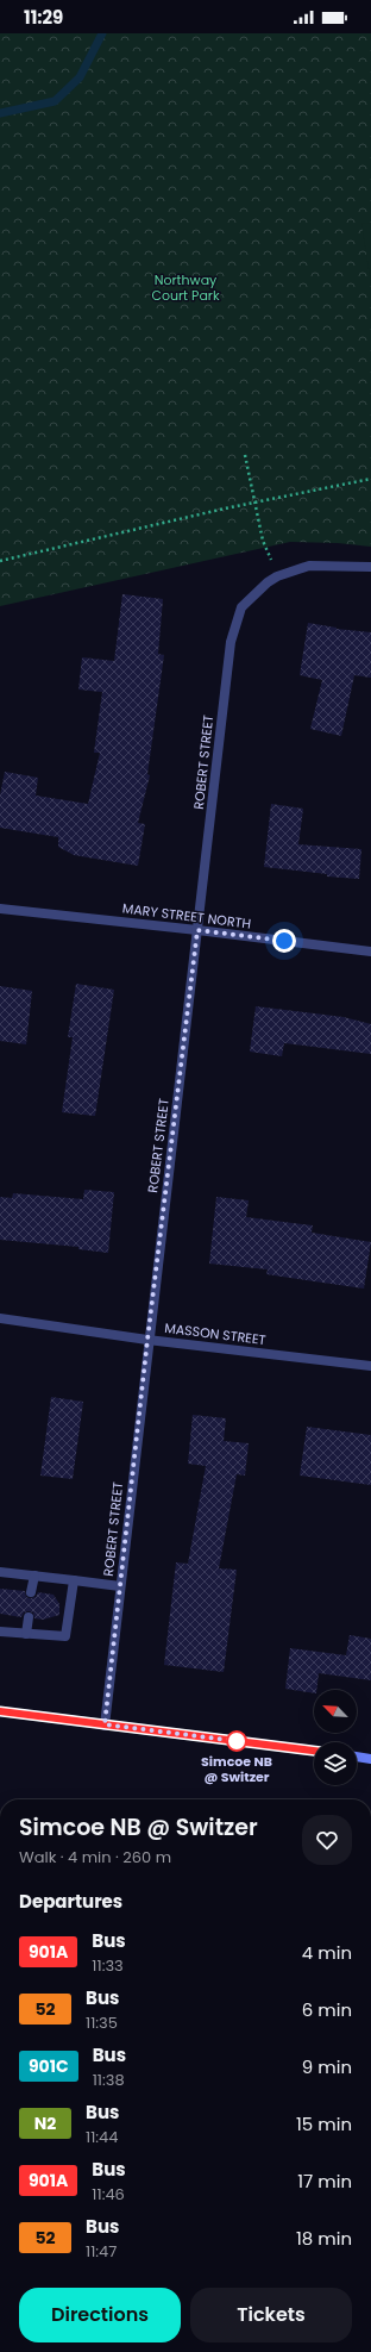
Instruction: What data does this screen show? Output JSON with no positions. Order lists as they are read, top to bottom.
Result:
{
  "streets": {
    "street": ["ROBERT STREET", "MARY STREET NORTH", "MASSON STREET"]
  },
  "crossings": [
    ["ROBERT STREET", "MARY STREET NORTH"],
    ["ROBERT STREET", "MASSON STREET"]
  ],
  "parks": ["Northway Court Park"],
  "places": ["Simcoe NB @ Switzer"],
  "lines": ["bus line 901A"],
  "north": "top left",
  "page": {
    "status": "11:29",
    "heading": [
      ["Simcoe NB @ Switzer", "Walk · 4 min · 260 m"],
      "Departures"
    ],
    "list": [
      {
        "mark": "901A",
        "name": "Bus",
        "note": "11:33",
        "value": "4 min"
      },
      {
        "mark": "52",
        "name": "Bus",
        "note": "11:35",
        "value": "6 min"
      },
      {
        "mark": "901C",
        "name": "Bus",
        "note": "11:38",
        "value": "9 min"
      },
      {
        "mark": "N2",
        "name": "Bus",
        "note": "11:44",
        "value": "15 min"
      },
      {
        "mark": "901A",
        "name": "Bus",
        "note": "11:46",
        "value": "17 min"
      },
      {
        "mark": "52",
        "name": "Bus",
        "note": "11:47",
        "value": "18 min"
      }
    ],
    "buttons": ["Directions", "Tickets"]
  }
}
